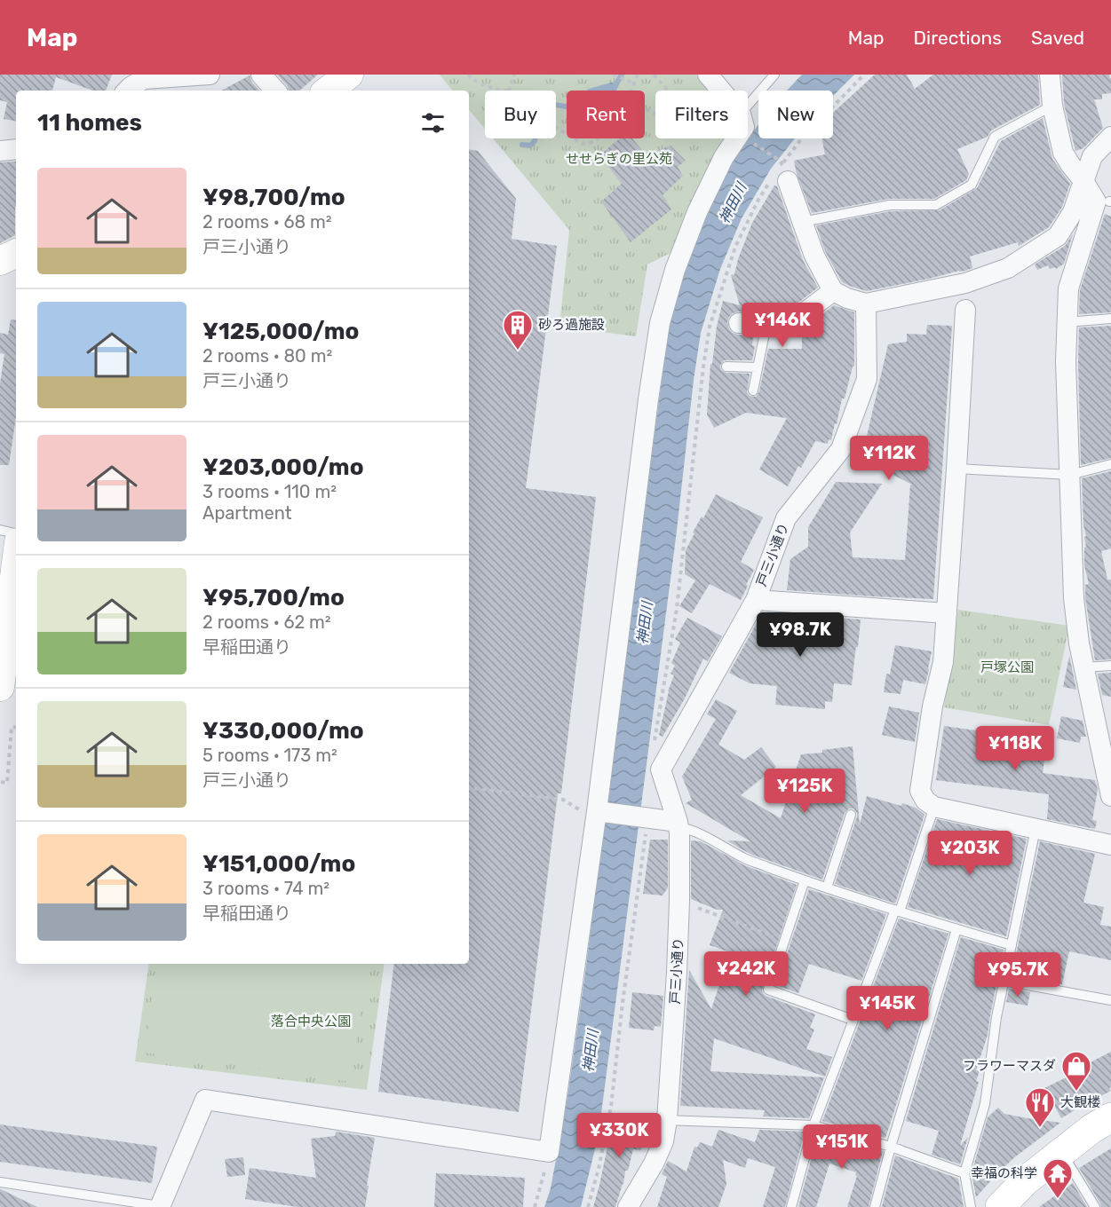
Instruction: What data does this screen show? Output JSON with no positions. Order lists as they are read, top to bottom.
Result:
{
  "streets": {
    "street": ["戸三小通り"]
  },
  "water": ["神田川"],
  "parks": ["せせらぎの里公苑", "戸塚公園", "落合中央公園"],
  "places": {
    "building": ["砂ろ過施設"],
    "shop": ["フラワーマスダ"],
    "restaurant": ["大観楼"],
    "temple": ["幸福の科学"]
  },
  "page": {
    "header": "Map",
    "nav": ["Map", "Directions", "Saved"],
    "chip": [
      "Buy",
      "Rent",
      "Filters",
      "New"
    ],
    "heading": "11 homes",
    "list": [
      {
        "name": "¥98,700/mo",
        "note": "2 rooms · 68 m² · 戸三小通り"
      },
      {
        "name": "¥125,000/mo",
        "note": "2 rooms · 80 m² · 戸三小通り"
      },
      {
        "name": "¥203,000/mo",
        "note": "3 rooms · 110 m² · Apartment"
      },
      {
        "name": "¥95,700/mo",
        "note": "2 rooms · 62 m² · 早稲田通り"
      },
      {
        "name": "¥330,000/mo",
        "note": "5 rooms · 173 m² · 戸三小通り"
      },
      {
        "name": "¥151,000/mo",
        "note": "3 rooms · 74 m² · 早稲田通り"
      }
    ],
    "price": [
      "¥146K",
      "¥112K",
      "¥98.7K",
      "¥118K",
      "¥125K",
      "¥203K",
      "¥242K",
      "¥95.7K",
      "¥145K",
      "¥330K",
      "¥151K"
    ]
  }
}
